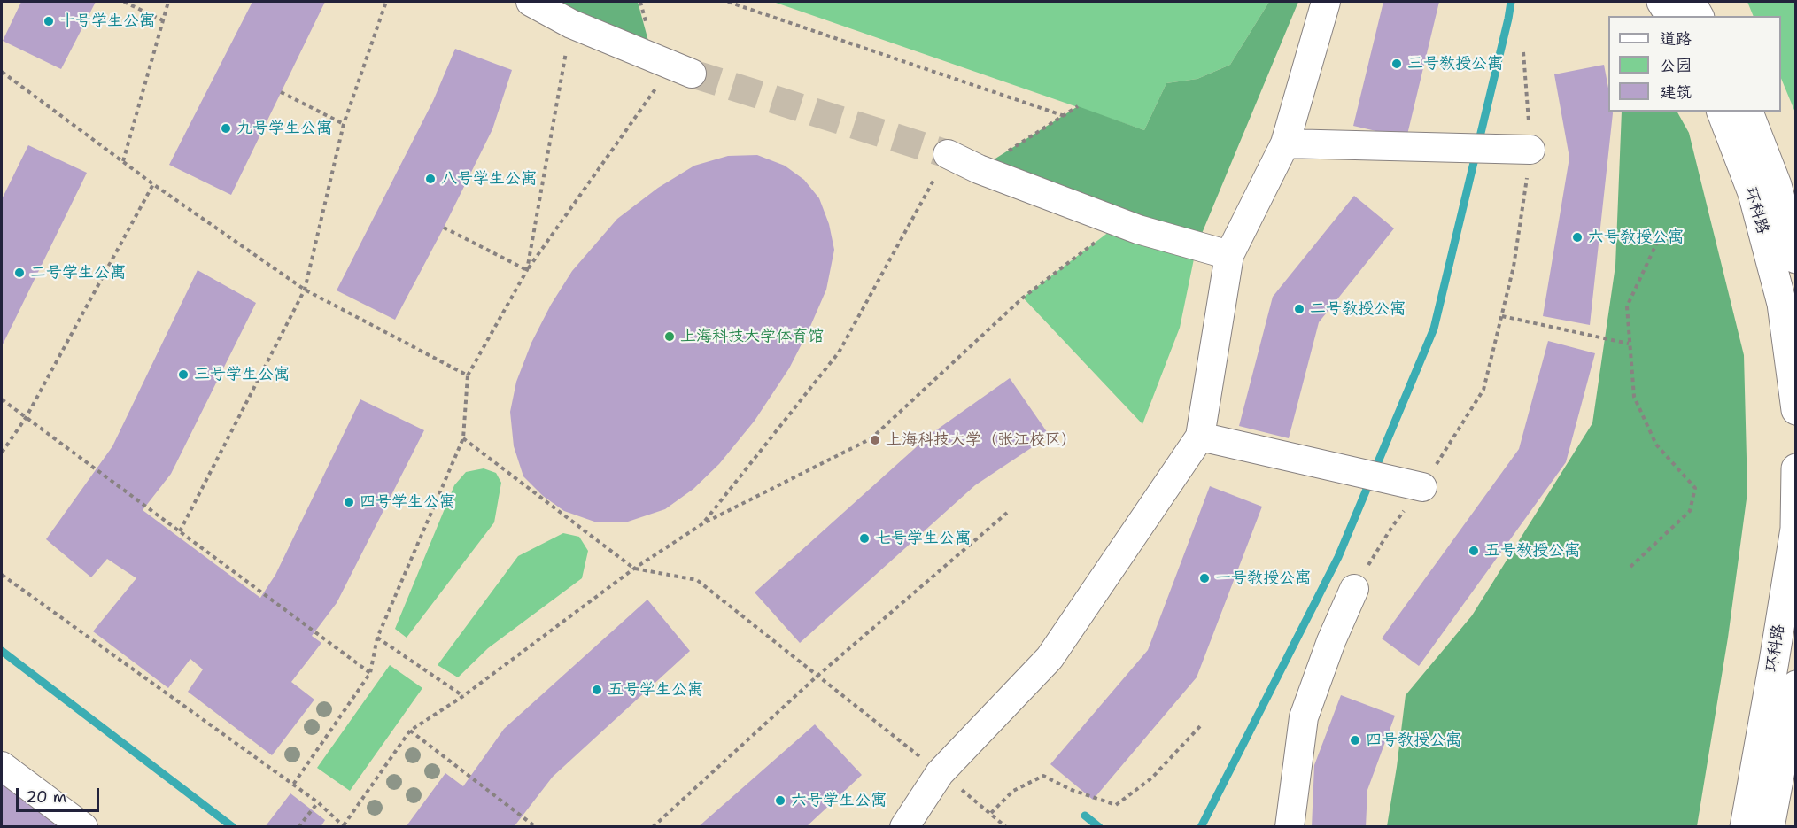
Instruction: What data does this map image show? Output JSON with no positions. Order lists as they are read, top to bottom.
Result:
{
  "streets": {
    "street": ["环科路"]
  },
  "places": [
    "十号学生公寓",
    "三号教授公寓",
    "九号学生公寓",
    "八号学生公寓",
    "六号教授公寓",
    "二号学生公寓",
    "二号教授公寓",
    "上海科技大学体育馆",
    "三号学生公寓",
    "上海科技大学（张江校区）",
    "四号学生公寓",
    "七号学生公寓",
    "五号教授公寓",
    "一号教授公寓",
    "五号学生公寓",
    "四号教授公寓",
    "六号学生公寓"
  ],
  "legend": ["道路", "公园", "建筑"],
  "scale_bar": "20 m"
}
